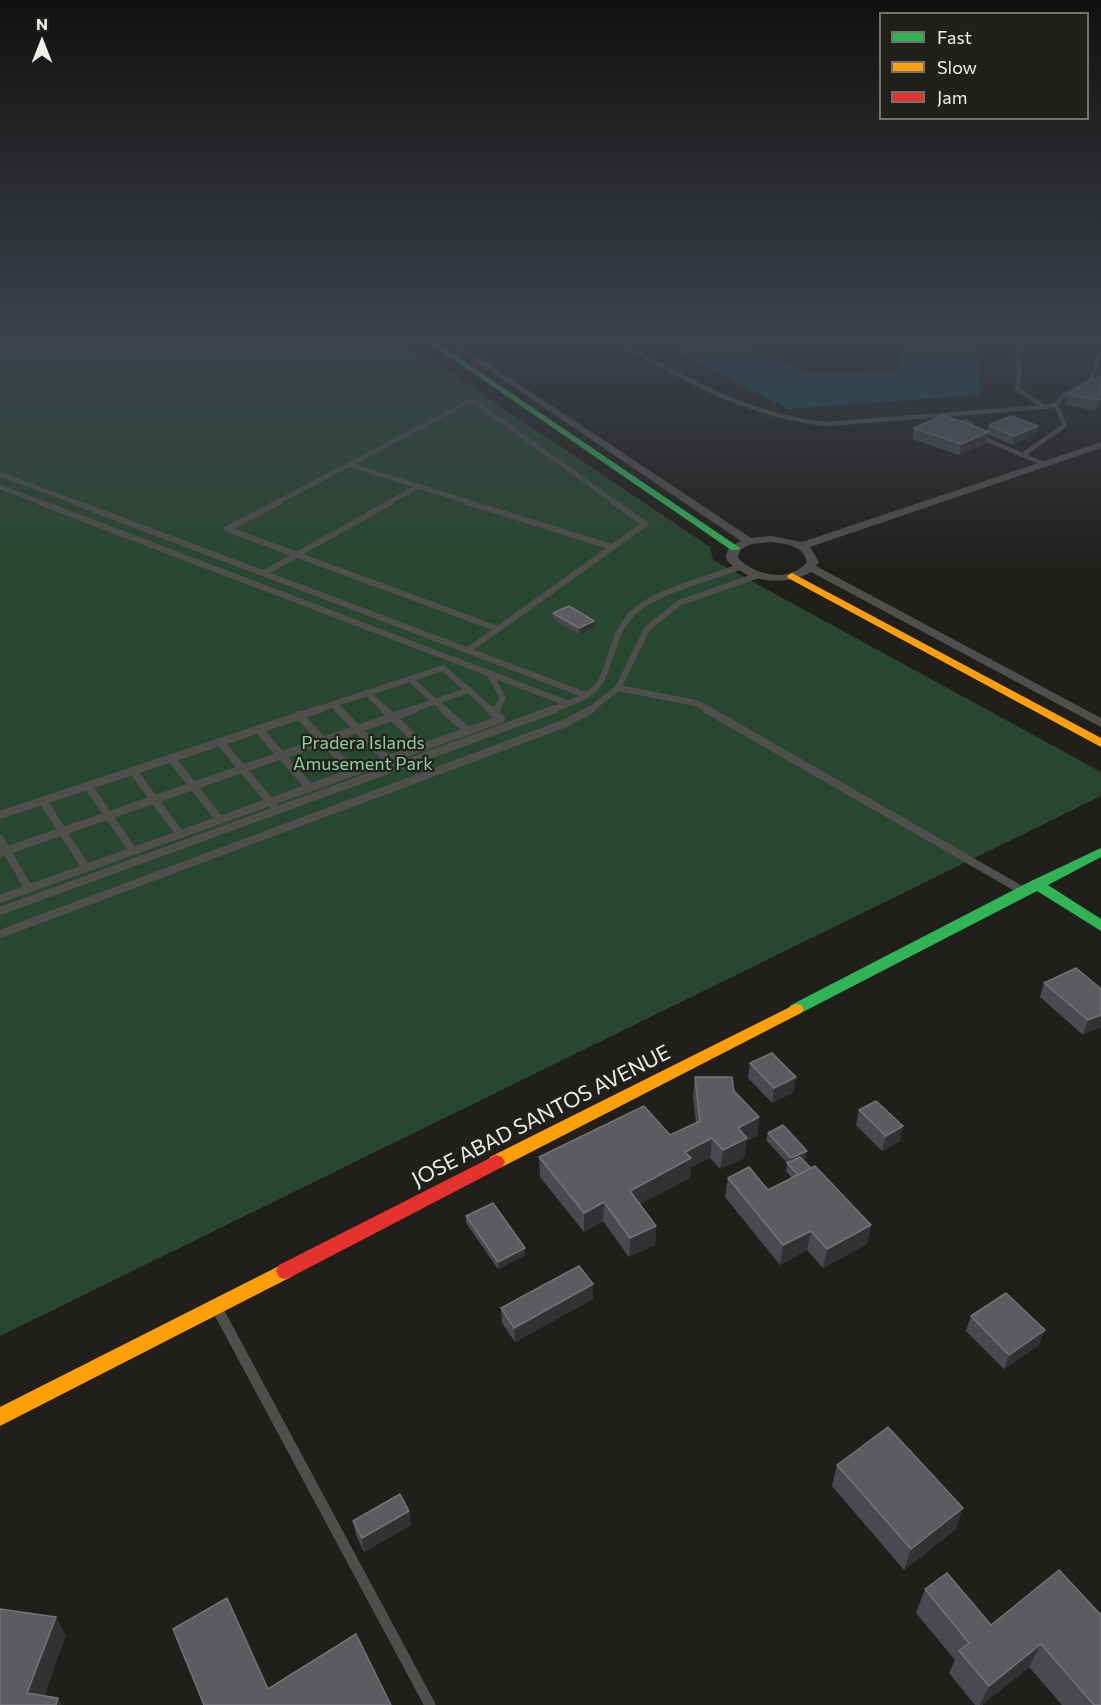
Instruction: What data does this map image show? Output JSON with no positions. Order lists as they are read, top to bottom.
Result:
{
  "streets": {
    "main road": ["JOSE ABAD SANTOS AVENUE"]
  },
  "parks": ["Pradera Islands Amusement Park"],
  "legend": ["Fast", "Slow", "Jam"],
  "north": "top"
}
